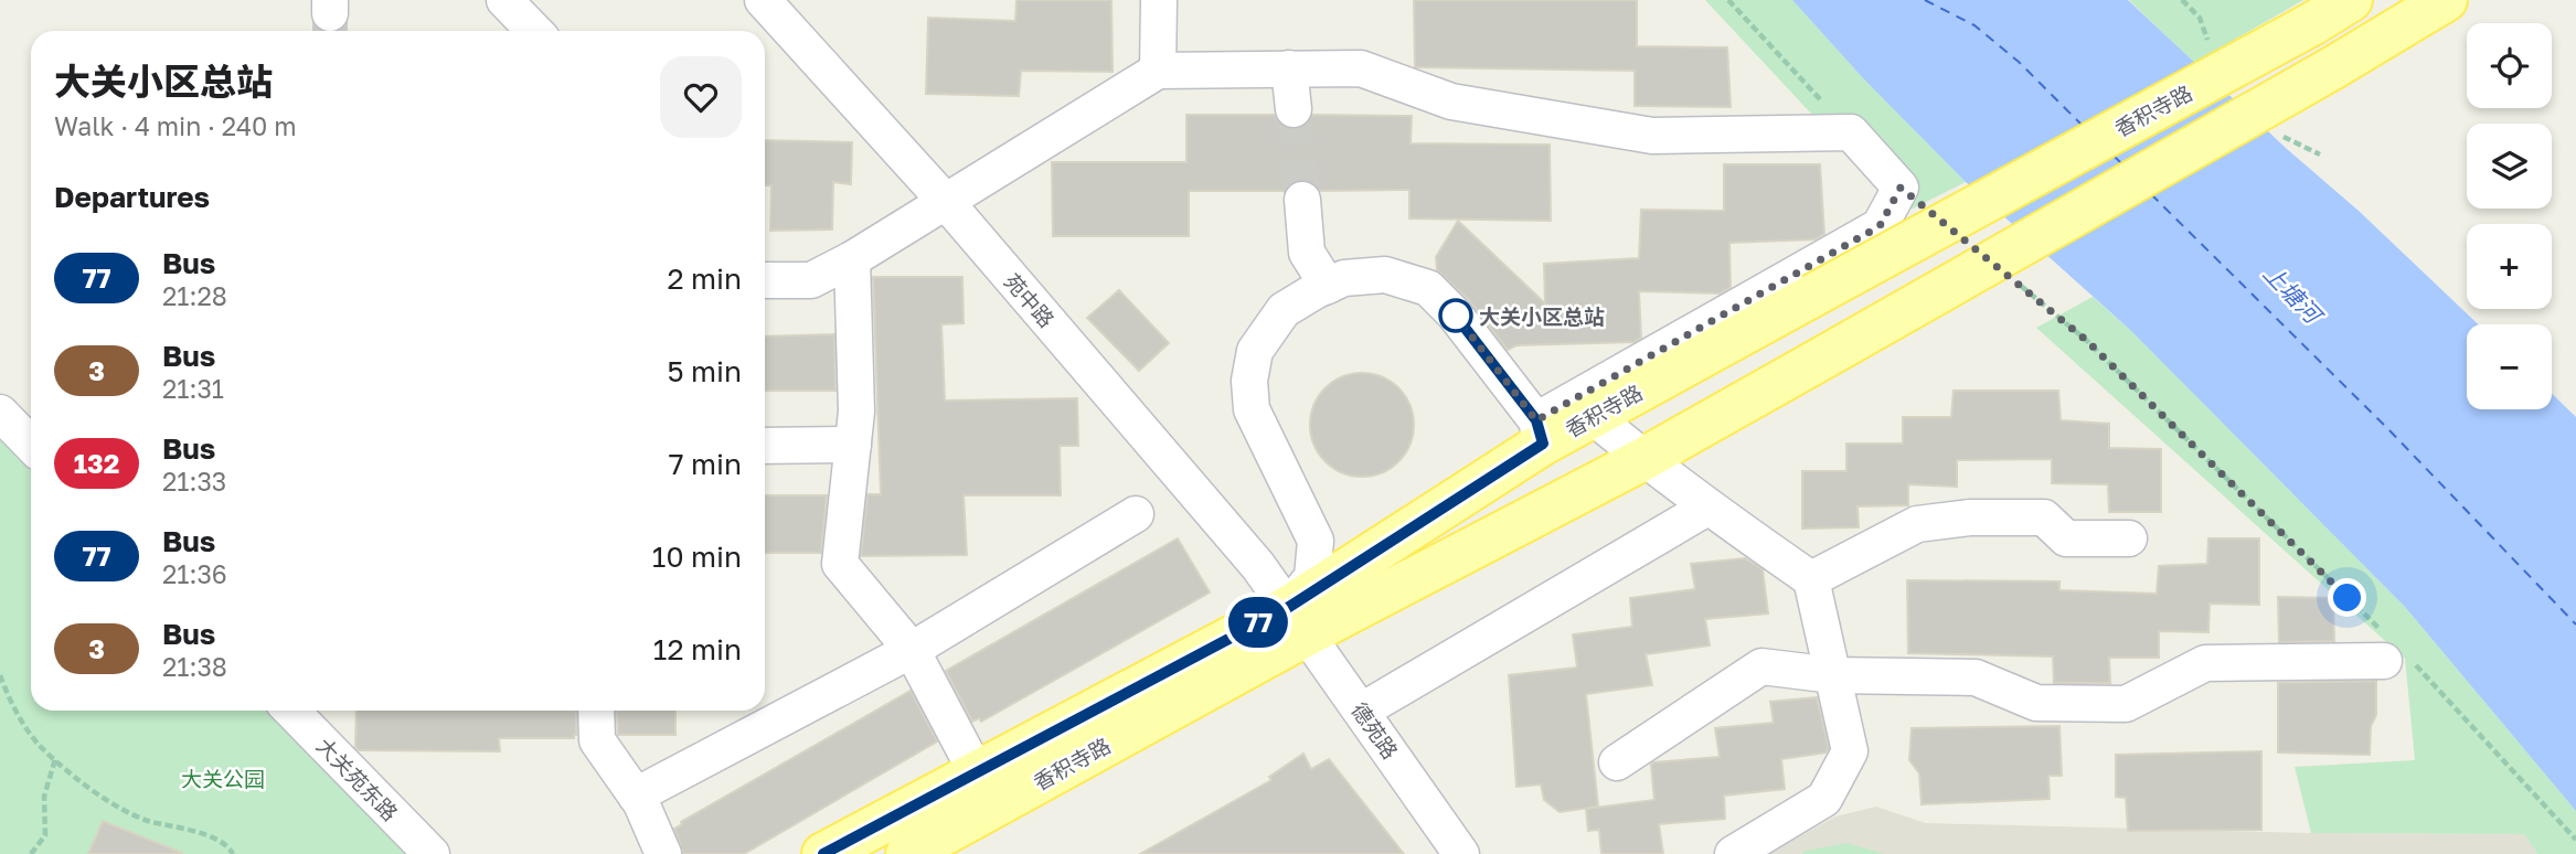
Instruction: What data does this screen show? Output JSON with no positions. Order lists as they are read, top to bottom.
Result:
{
  "streets": {
    "main road": ["香积寺路"],
    "street": ["苑中路", "德苑路", "大关苑东路"]
  },
  "crossings": [
    ["香积寺路", "苑中路"],
    ["香积寺路", "德苑路"],
    ["苑中路", "德苑路"]
  ],
  "water": ["上塘河"],
  "parks": ["大关公园"],
  "places": ["大关小区总站"],
  "lines": ["bus line 77"],
  "page": {
    "on_map": "77",
    "map_buttons": ["+", "−"],
    "heading": [
      ["大关小区总站", "Walk · 4 min · 240 m"],
      "Departures"
    ],
    "list": [
      {
        "mark": "77",
        "name": "Bus",
        "note": "21:28",
        "value": "2 min"
      },
      {
        "mark": "3",
        "name": "Bus",
        "note": "21:31",
        "value": "5 min"
      },
      {
        "mark": "132",
        "name": "Bus",
        "note": "21:33",
        "value": "7 min"
      },
      {
        "mark": "77",
        "name": "Bus",
        "note": "21:36",
        "value": "10 min"
      },
      {
        "mark": "3",
        "name": "Bus",
        "note": "21:38",
        "value": "12 min"
      }
    ]
  }
}
